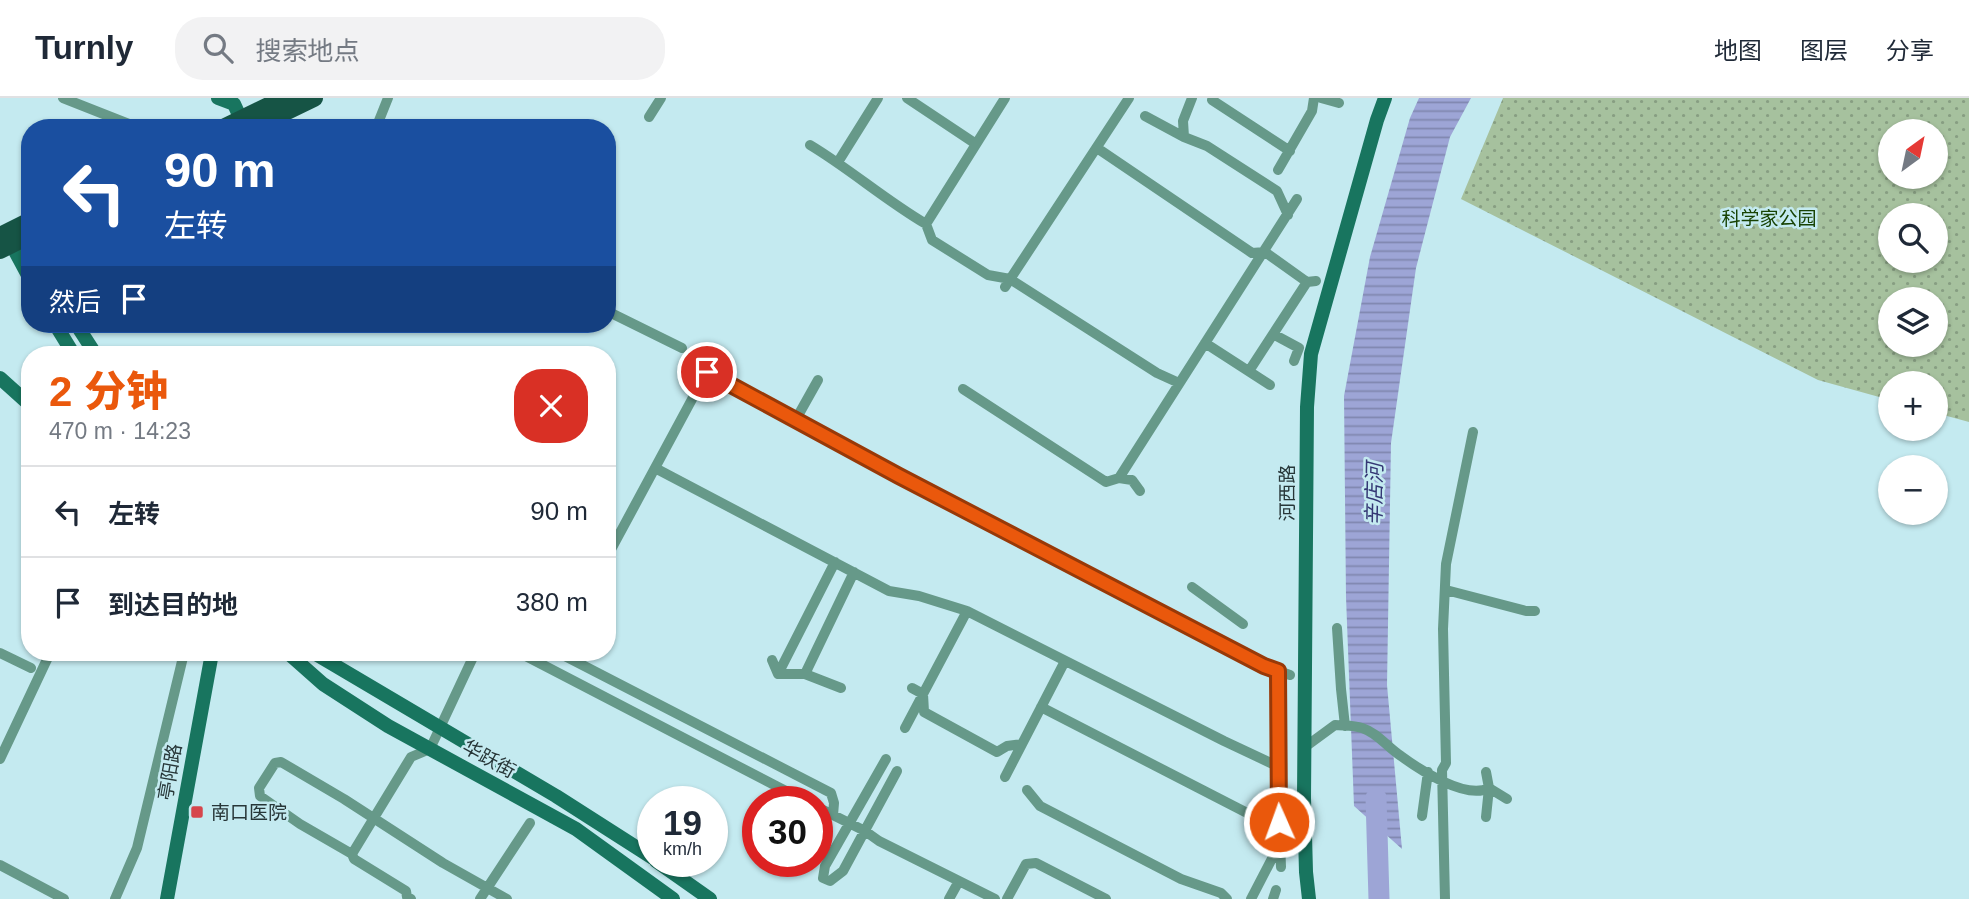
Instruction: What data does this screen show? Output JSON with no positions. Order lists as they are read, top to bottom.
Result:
{
  "streets": {
    "street": ["河西路", "华跃街", "亭阳路"]
  },
  "water": ["辛店河"],
  "parks": ["科学家公园"],
  "places": {
    "transit": ["南口医院"]
  },
  "north": "top right",
  "page": {
    "header": "Turnly",
    "search": "搜索地点",
    "nav": ["地图", "图层", "分享"],
    "map_buttons": ["+", "−"],
    "turn": ["90 m", "左转"],
    "then": "然后",
    "heading": ["2 分钟", "470 m · 14:23"],
    "list": [
      {
        "name": "左转",
        "value": "90 m"
      },
      {
        "name": "到达目的地",
        "value": "380 m"
      }
    ],
    "speed": "19 km/h",
    "limit": "30"
  }
}
